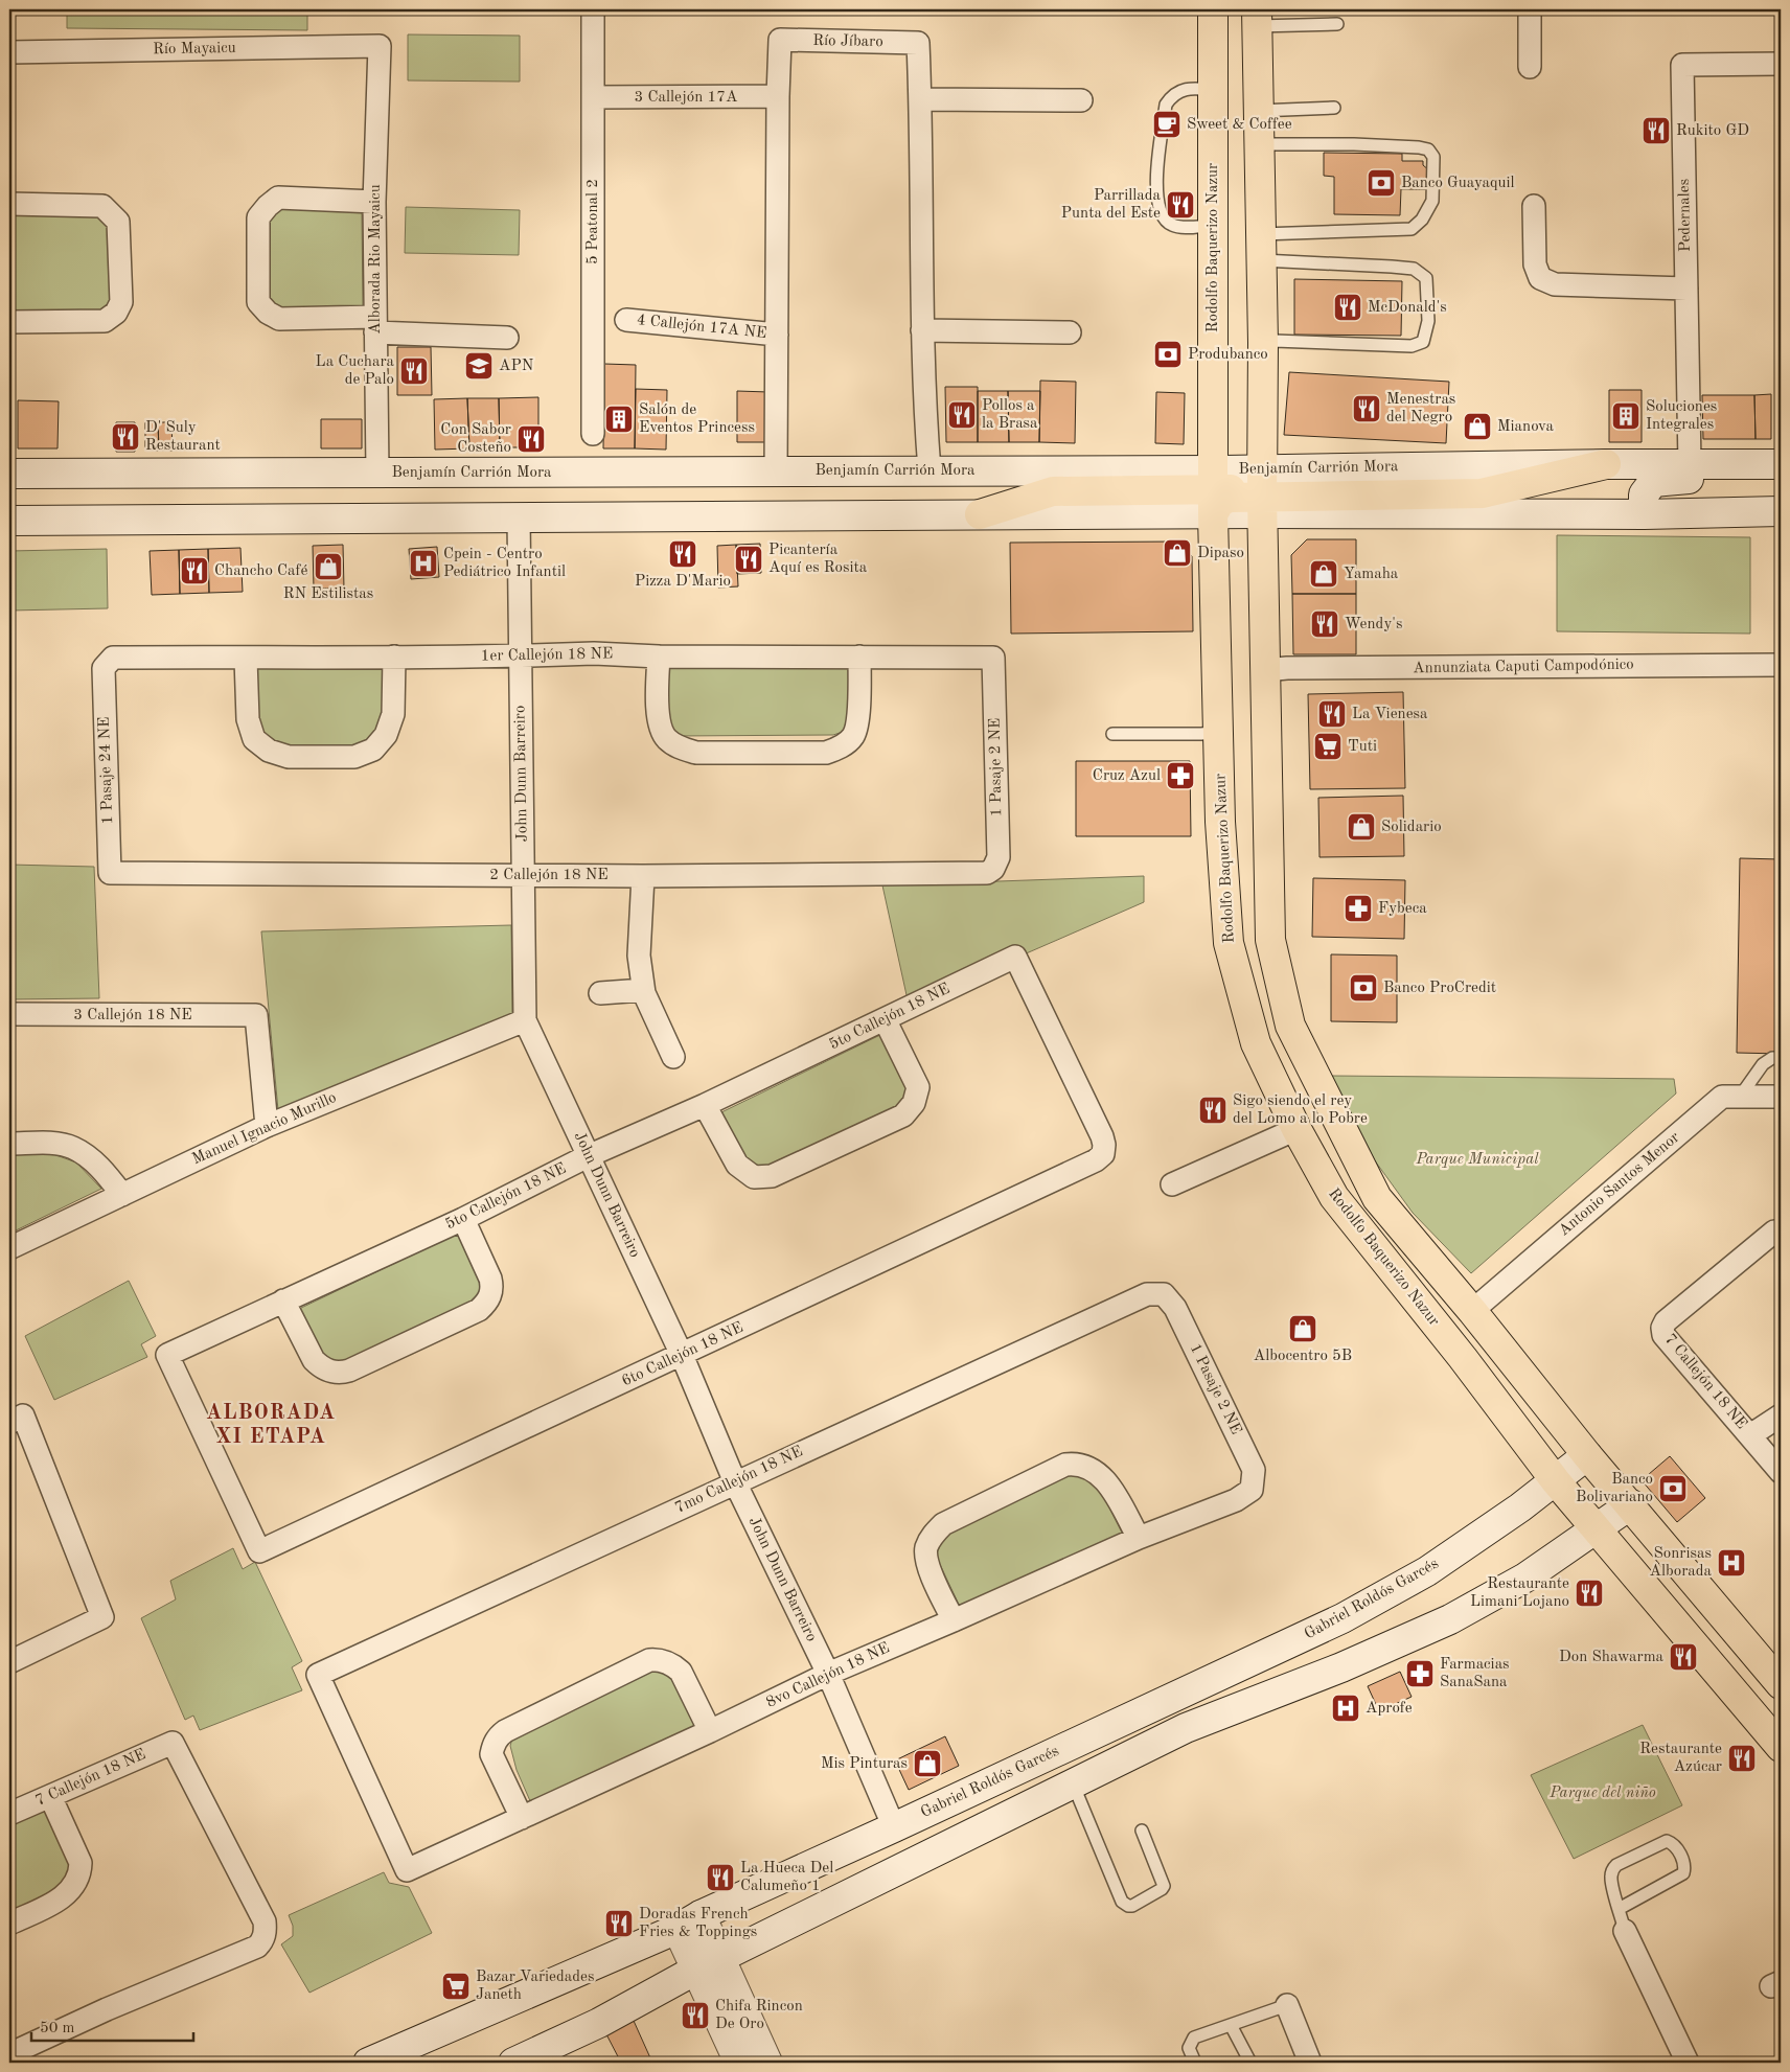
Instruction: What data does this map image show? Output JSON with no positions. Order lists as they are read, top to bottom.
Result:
{
  "streets": {
    "main road": ["Rodolfo Baquerizo Nazur", "Benjamín Carrión Mora", "Gabriel Roldós Garcés"],
    "street": [
      "Río Jíbaro",
      "Río Mayaicu",
      "3 Callejón 17A",
      "Pedernales",
      "5 Peatonal 2",
      "Alborada Rio Mayaicu",
      "4 Callejón 17A NE",
      "1er Callejón 18 NE",
      "Annunziata Caputi Campodónico",
      "1 Pasaje 2 NE",
      "1 Pasaje 24 NE",
      "John Dunn Barreiro",
      "2 Callejón 18 NE",
      "3 Callejón 18 NE",
      "5to Callejón 18 NE",
      "Manuel Ignacio Murillo",
      "Antonio Santos Menor",
      "6to Callejón 18 NE",
      "7 Callejón 18 NE",
      "7mo Callejón 18 NE",
      "8vo Callejón 18 NE"
    ]
  },
  "crossings": [
    ["Río Jíbaro", "3 Callejón 17A"],
    ["Río Jíbaro", "4 Callejón 17A NE"],
    ["Río Jíbaro", "Benjamín Carrión Mora"],
    ["Río Mayaicu", "Alborada Rio Mayaicu"],
    ["3 Callejón 17A", "5 Peatonal 2"],
    ["Pedernales", "Benjamín Carrión Mora"],
    ["Rodolfo Baquerizo Nazur", "Benjamín Carrión Mora"],
    ["Rodolfo Baquerizo Nazur", "Annunziata Caputi Campodónico"],
    ["Rodolfo Baquerizo Nazur", "Antonio Santos Menor"],
    ["Rodolfo Baquerizo Nazur", "Gabriel Roldós Garcés"],
    ["Alborada Rio Mayaicu", "Benjamín Carrión Mora"],
    ["1er Callejón 18 NE", "1 Pasaje 2 NE"],
    ["1er Callejón 18 NE", "1 Pasaje 24 NE"],
    ["1er Callejón 18 NE", "John Dunn Barreiro"],
    ["1 Pasaje 2 NE", "2 Callejón 18 NE"],
    ["1 Pasaje 2 NE", "7mo Callejón 18 NE"],
    ["1 Pasaje 2 NE", "8vo Callejón 18 NE"],
    ["1 Pasaje 24 NE", "2 Callejón 18 NE"],
    ["John Dunn Barreiro", "2 Callejón 18 NE"],
    ["John Dunn Barreiro", "5to Callejón 18 NE"],
    ["John Dunn Barreiro", "Manuel Ignacio Murillo"],
    ["John Dunn Barreiro", "6to Callejón 18 NE"],
    ["John Dunn Barreiro", "7mo Callejón 18 NE"],
    ["John Dunn Barreiro", "Gabriel Roldós Garcés"],
    ["John Dunn Barreiro", "8vo Callejón 18 NE"],
    ["3 Callejón 18 NE", "Manuel Ignacio Murillo"],
    ["5to Callejón 18 NE", "6to Callejón 18 NE"],
    ["7mo Callejón 18 NE", "8vo Callejón 18 NE"]
  ],
  "districts": ["ALBORADA XI ETAPA"],
  "parks": ["Parque Municipal", "Parque del niño"],
  "places": {
    "cafe": ["Sweet & Coffee"],
    "restaurant": [
      "Rukito GD",
      "Parrillada Punta del Este",
      "McDonald's",
      "La Cuchara de Palo",
      "Menestras del Negro",
      "Pollos a la Brasa",
      "D' Suly Restaurant",
      "Con Sabor Costeño",
      "Pizza D'Mario",
      "Picantería Aquí es Rosita",
      "Chancho Café",
      "Wendy's",
      "La Vienesa",
      "Sigo siendo el rey del Lomo a lo Pobre",
      "Restaurante Limani Lojano",
      "Don Shawarma",
      "Restaurante Azúcar",
      "La Hueca Del Calumeño 1",
      "Doradas French Fries & Toppings",
      "Chifa Rincon De Oro"
    ],
    "bank": [
      "Banco Guayaquil",
      "Produbanco",
      "Banco ProCredit",
      "Banco Bolivariano"
    ],
    "school or university": ["APN"],
    "building": ["Soluciones Integrales", "Salón de Eventos Princess"],
    "shop": [
      "Mianova",
      "Dipaso",
      "RN Estilistas",
      "Yamaha",
      "Solidario",
      "Albocentro 5B",
      "Mis Pinturas"
    ],
    "hospital": ["Cpein - Centro Pediátrico Infantil", "Sonrisas Alborada", "Aprofe"],
    "supermarket": ["Tuti", "Bazar Variedades Janeth"],
    "pharmacy": ["Cruz Azul", "Fybeca", "Farmacias SanaSana"]
  },
  "scale_bar": "50 m"
}
